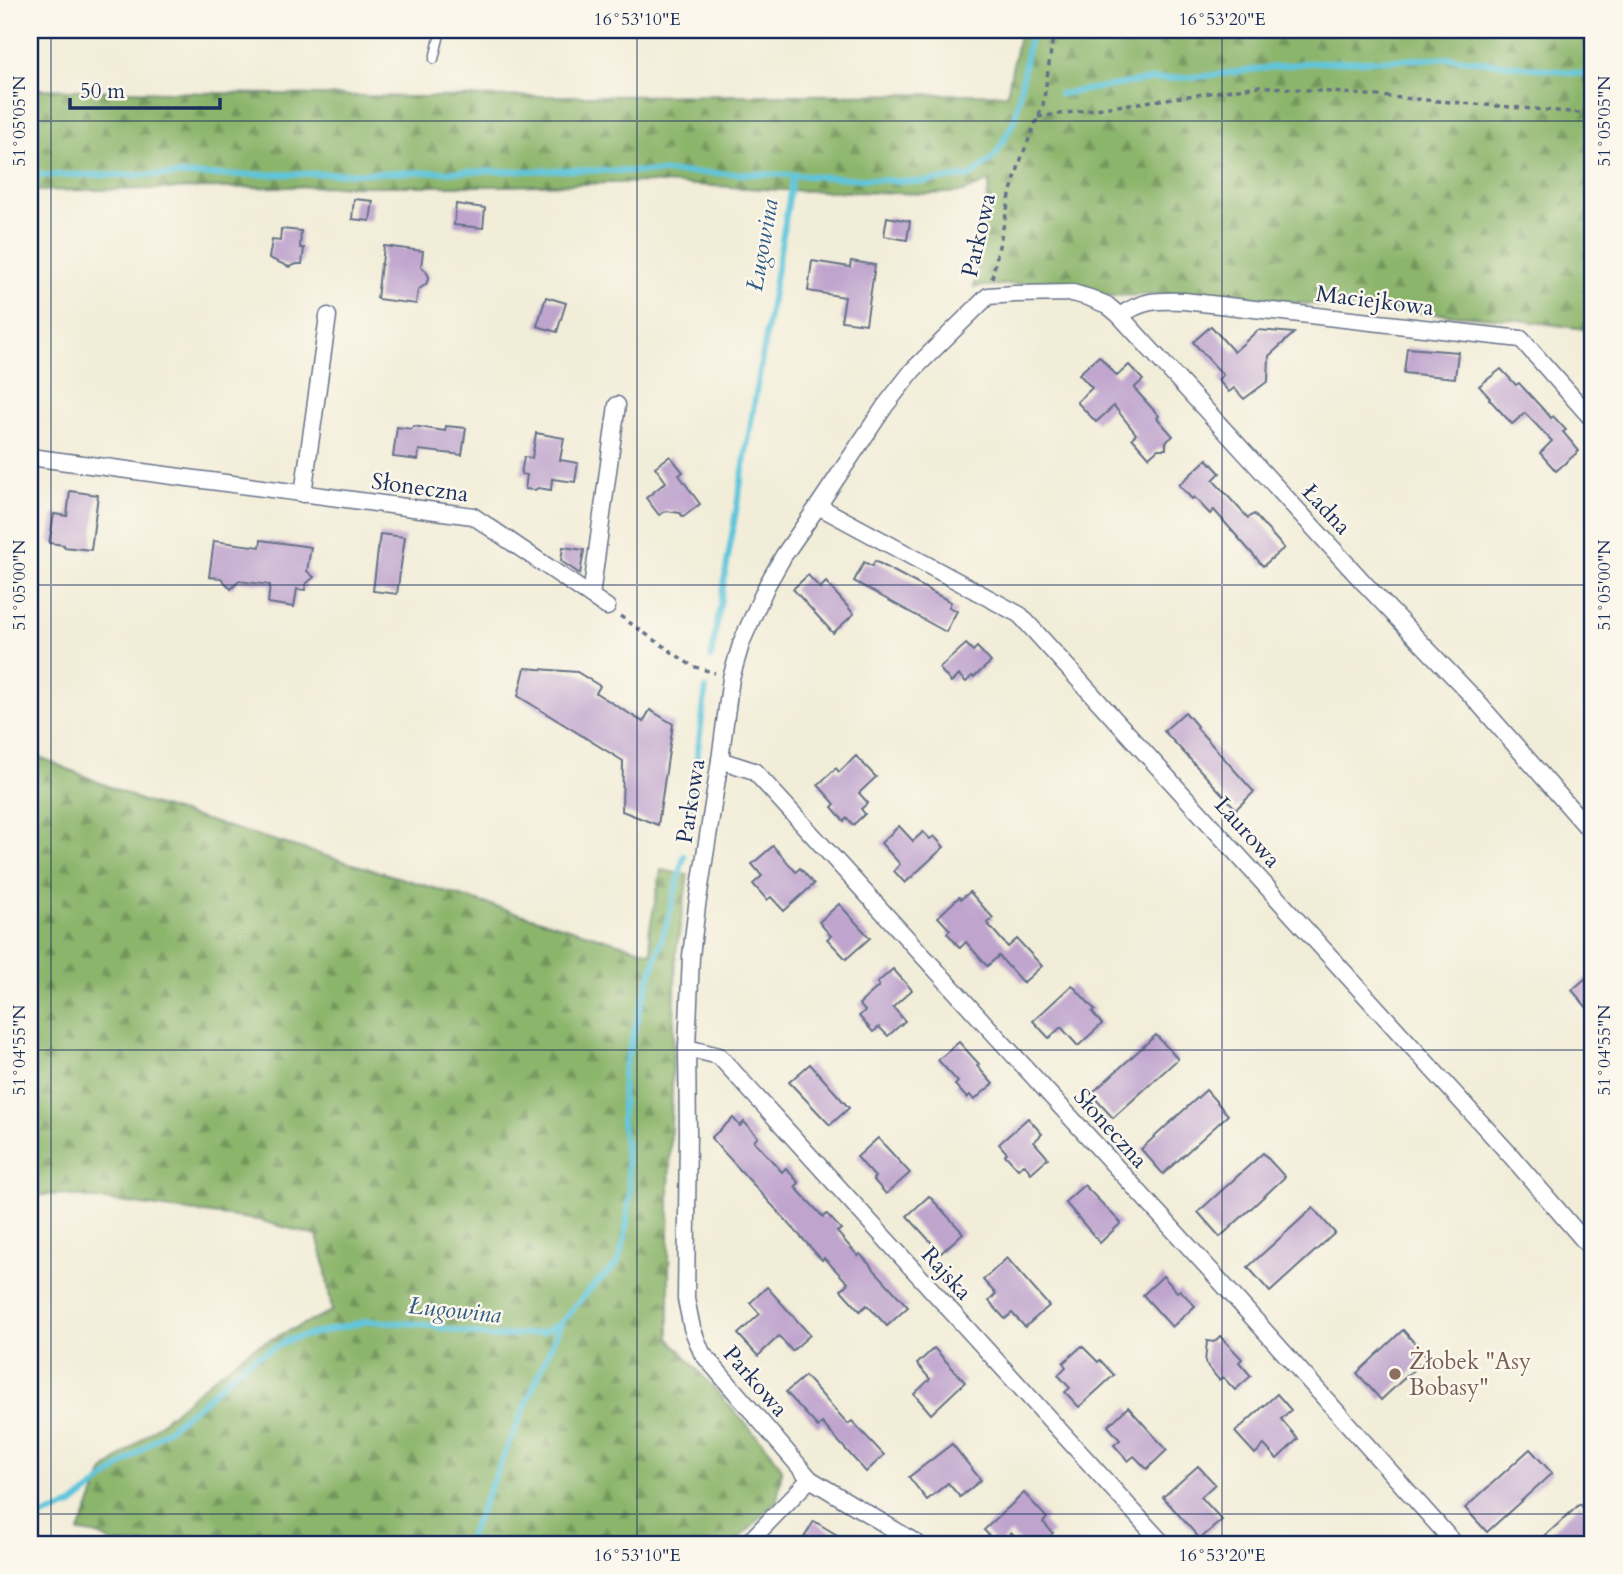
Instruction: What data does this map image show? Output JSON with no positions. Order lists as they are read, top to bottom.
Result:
{
  "streets": {
    "street": [
      "Parkowa",
      "Maciejkowa",
      "Słoneczna",
      "Ładna",
      "Laurowa",
      "Rajska"
    ]
  },
  "crossings": [
    ["Parkowa", "Słoneczna"],
    ["Parkowa", "Ładna"],
    ["Parkowa", "Laurowa"],
    ["Parkowa", "Rajska"],
    ["Maciejkowa", "Ładna"]
  ],
  "water": ["Ługowina"],
  "places": ["Żłobek \"Asy Bobasy\""],
  "scale_bar": "50 m",
  "coordinates": [
    "16°53'10\"E",
    "16°53'20\"E",
    "51°05'05\"N",
    "51°05'00\"N",
    "51°04'55\"N"
  ]
}
